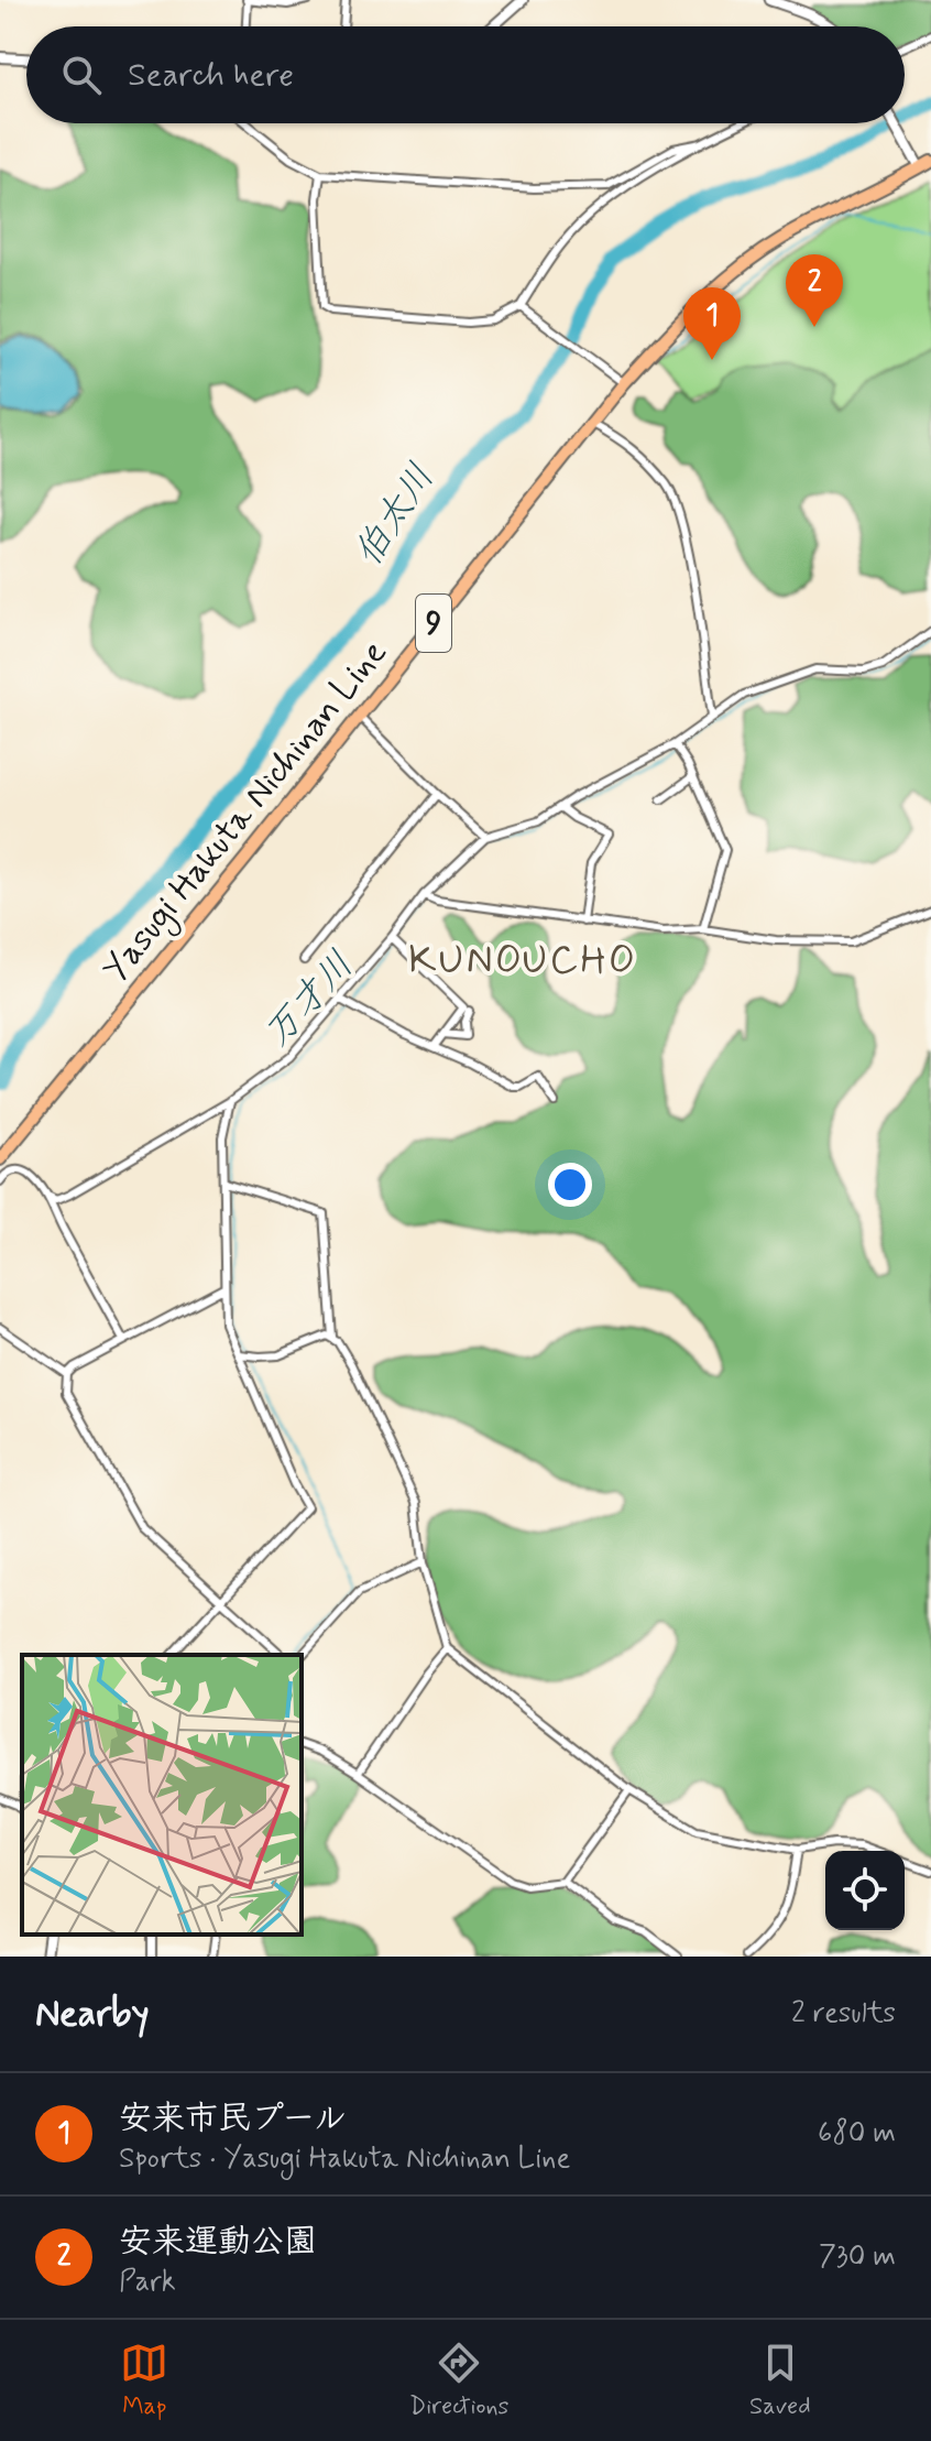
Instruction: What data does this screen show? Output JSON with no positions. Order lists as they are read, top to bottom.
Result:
{
  "streets": {
    "main road": ["9", "Yasugi Hakuta Nichinan Line"]
  },
  "districts": ["KUNOUCHO"],
  "water": ["伯太川", "万才川"],
  "page": {
    "search": "Search here",
    "pins": ["2", "1"],
    "heading": ["Nearby", "2 results"],
    "list": [
      {
        "mark": "1",
        "name": "安来市民プール",
        "note": "Sports · Yasugi Hakuta Nichinan Line",
        "value": "680 m"
      },
      {
        "mark": "2",
        "name": "安来運動公園",
        "note": "Park",
        "value": "730 m"
      }
    ],
    "nav": ["Map", "Directions", "Saved"]
  }
}
